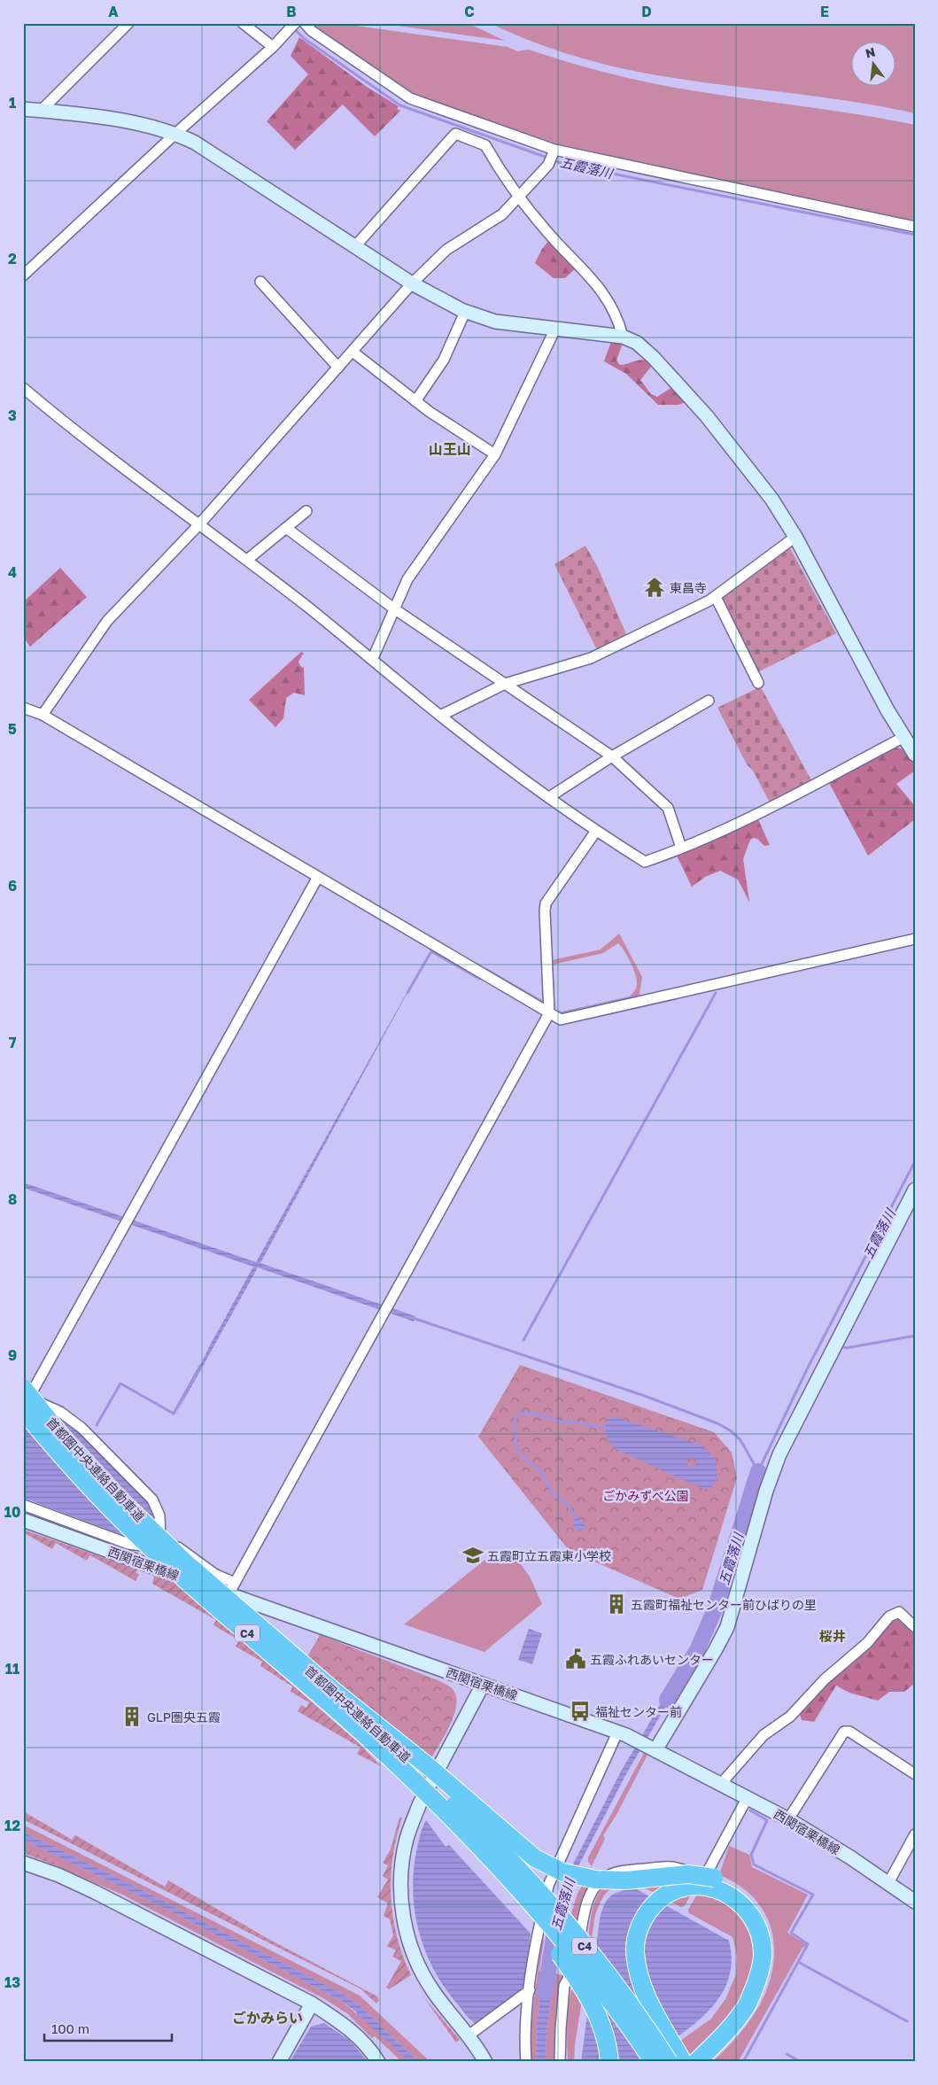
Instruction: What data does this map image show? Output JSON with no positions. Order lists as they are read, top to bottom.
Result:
{
  "streets": {
    "highway": ["首都圏中央連絡自動車道", "C4"],
    "street": ["西関宿栗橋線"]
  },
  "districts": ["山王山", "桜井", "ごかみらい"],
  "water": ["五霞落川"],
  "parks": ["ごかみずべ公園"],
  "places": {
    "temple": ["東昌寺"],
    "school or university": ["五霞町立五霞東小学校"],
    "building": ["五霞町福祉センター前ひばりの里", "GLP圏央五霞"],
    "public building": ["五霞ふれあいセンター"],
    "bus stop": ["福祉センター前"]
  },
  "scale_bar": "100 m",
  "north": "top",
  "grid": {
    "columns": [
      "A",
      "B",
      "C",
      "D",
      "E"
    ],
    "rows": [
      "1",
      "2",
      "3",
      "4",
      "5",
      "6",
      "7",
      "8",
      "9",
      "10",
      "11",
      "12",
      "13"
    ]
  }
}
